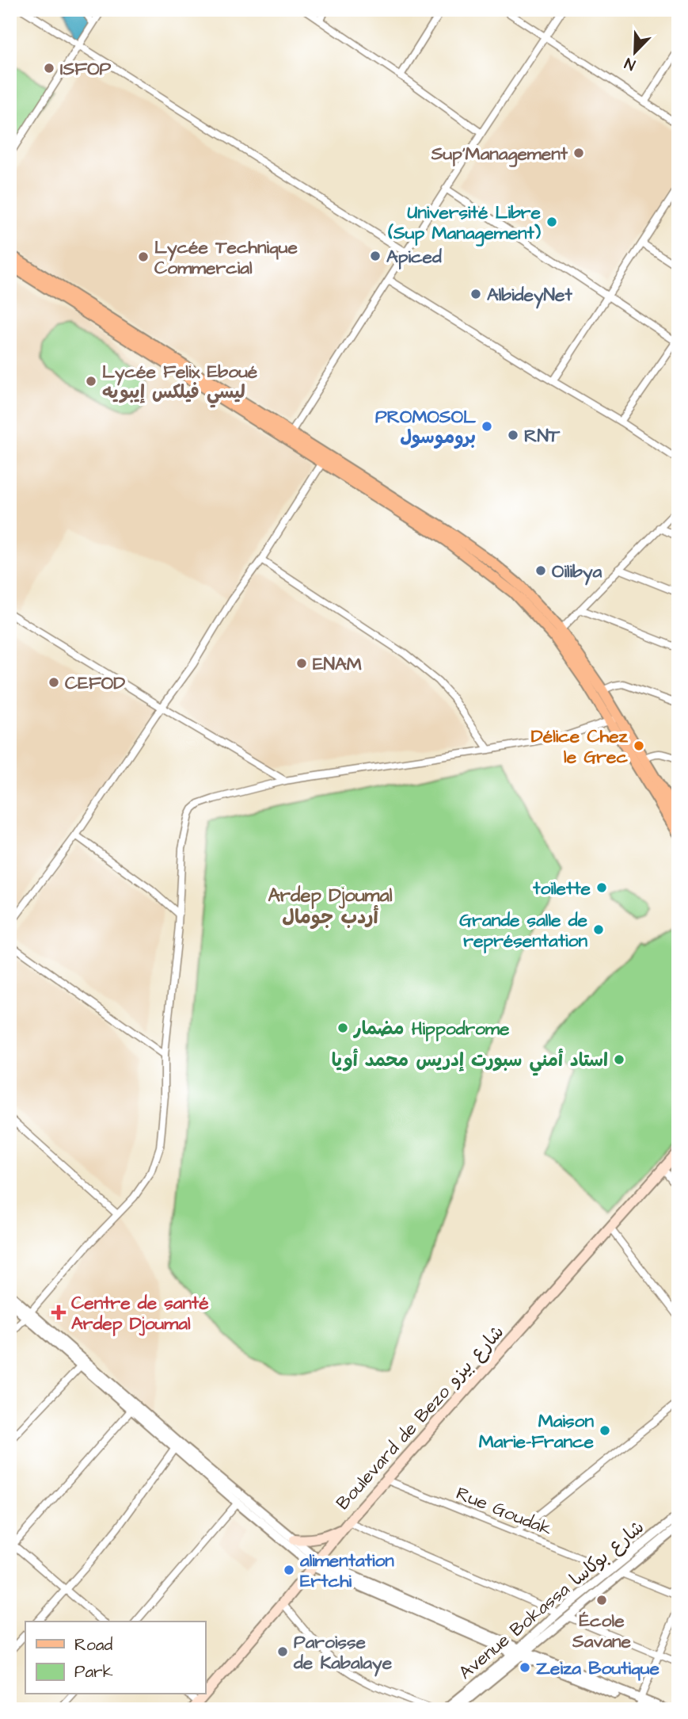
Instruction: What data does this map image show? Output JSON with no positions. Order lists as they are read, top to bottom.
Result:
{
  "streets": {
    "main road": ["Boulevard de Bezo شارع بيزو"],
    "street": ["Rue Goudak", "Avenue Bokassa شارع بوكاسا"]
  },
  "crossings": [
    ["Boulevard de Bezo شارع بيزو", "Rue Goudak"],
    ["Rue Goudak", "Avenue Bokassa شارع بوكاسا"]
  ],
  "districts": ["Ardep Djoumal أردب جومال"],
  "places": {
    "other": [
      "ISFOP",
      "Sup'Management",
      "Université Libre (Sup Management)",
      "Apiced",
      "Lycée Technique Commercial",
      "AlbideyNet",
      "Lycée Felix Eboué ليسي فيلكس إيبويه",
      "PROMOSOL بروموسول",
      "RNT",
      "Oilibya",
      "ENAM",
      "CEFOD",
      "Délice Chez le Grec",
      "toilette",
      "Grande salle de représentation",
      "مضمار Hippodrome",
      "استاد أمني سبورت إدريس محمد أويا",
      "Maison Marie-France",
      "alimentation Ertchi",
      "École Savane",
      "Paroisse de Kabalaye",
      "Zeiza Boutique"
    ],
    "health": ["Centre de santé Ardep Djoumal"]
  },
  "legend": ["Road", "Park"],
  "north": "bottom left"
}
